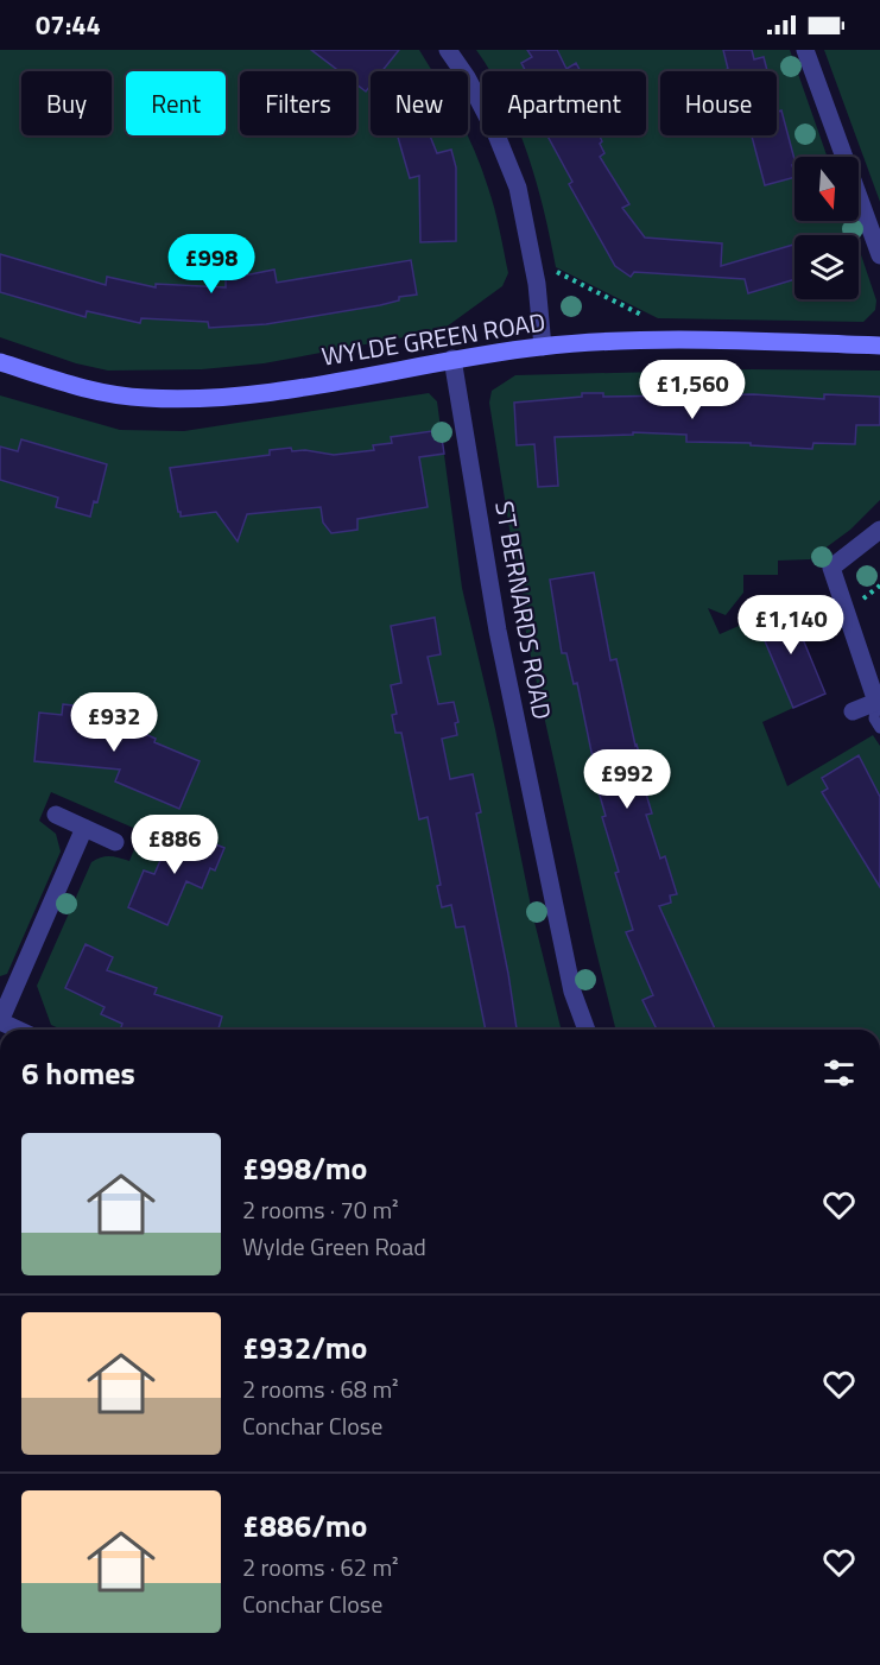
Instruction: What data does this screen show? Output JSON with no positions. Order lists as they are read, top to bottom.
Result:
{
  "streets": {
    "street": ["WYLDE GREEN ROAD", "ST BERNARDS ROAD"]
  },
  "crossings": [
    ["WYLDE GREEN ROAD", "ST BERNARDS ROAD"]
  ],
  "north": "bottom",
  "page": {
    "status": "07:44",
    "chip": [
      "Buy",
      "Rent",
      "Filters",
      "New",
      "Apartment",
      "House"
    ],
    "price": [
      "£998",
      "£1,560",
      "£1,140",
      "£932",
      "£992",
      "£886"
    ],
    "heading": "6 homes",
    "list": [
      {
        "name": "£998/mo",
        "note": "2 rooms · 70 m² · Wylde Green Road"
      },
      {
        "name": "£932/mo",
        "note": "2 rooms · 68 m² · Conchar Close"
      },
      {
        "name": "£886/mo",
        "note": "2 rooms · 62 m² · Conchar Close"
      }
    ]
  }
}
